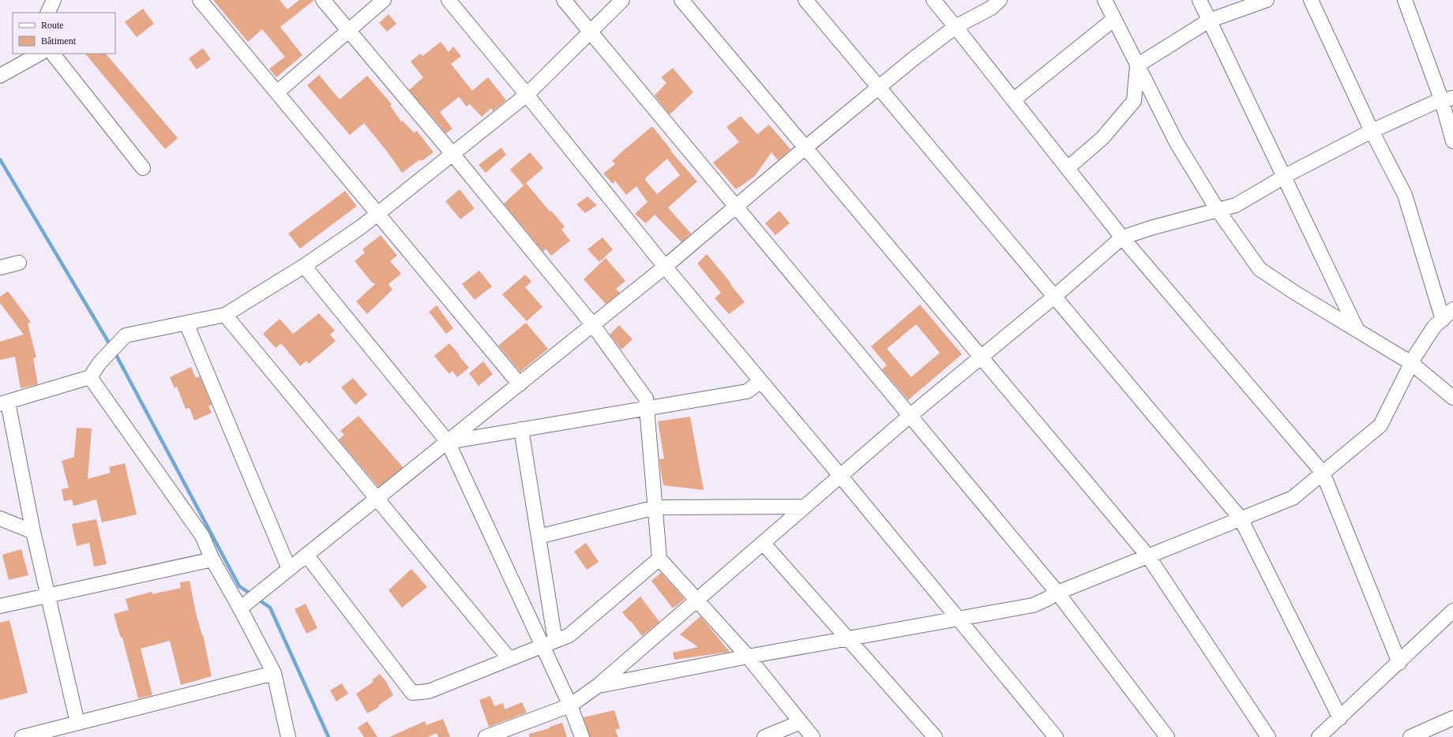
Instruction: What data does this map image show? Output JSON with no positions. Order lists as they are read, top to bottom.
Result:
{
  "legend": ["Route", "Bâtiment"]
}
